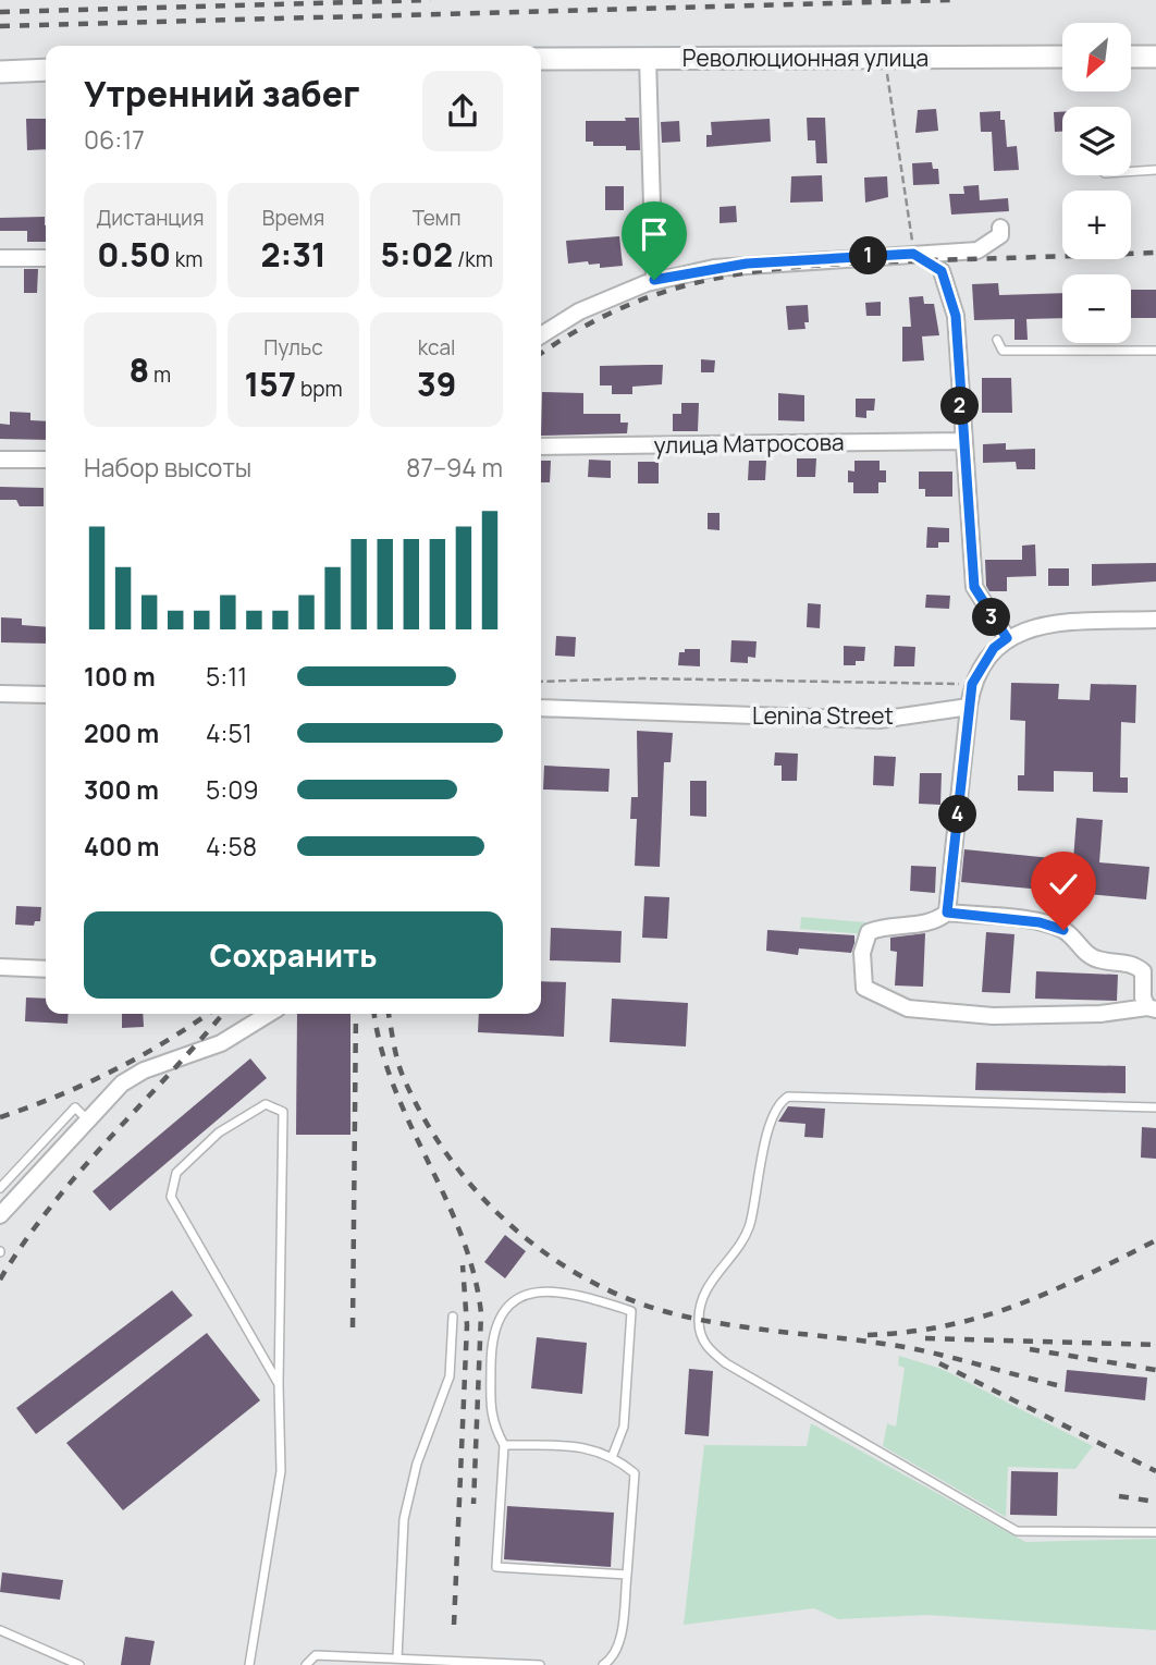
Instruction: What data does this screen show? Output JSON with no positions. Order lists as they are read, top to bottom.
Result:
{
  "streets": {
    "main road": ["Революционная улица"],
    "street": ["улица Матросова", "Lenina Street"]
  },
  "north": "bottom left",
  "page": {
    "map_buttons": ["+", "−"],
    "heading": ["Утренний забег", "06:17"],
    "stats": [
      ["Дистанция", "0.50 km"],
      ["Время", "2:31"],
      ["Темп", "5:02 /km"],
      ["8 m"],
      ["Пульс", "157 bpm"],
      ["kcal", "39"]
    ],
    "pins": [
      "1",
      "2",
      "3",
      "4"
    ],
    "chart": ["Набор высоты", "87–94 m"],
    "list": [
      {
        "name": "100 m",
        "note": "5:11"
      },
      {
        "name": "200 m",
        "note": "4:51"
      },
      {
        "name": "300 m",
        "note": "5:09"
      },
      {
        "name": "400 m",
        "note": "4:58"
      }
    ],
    "buttons": "Сохранить"
  }
}
